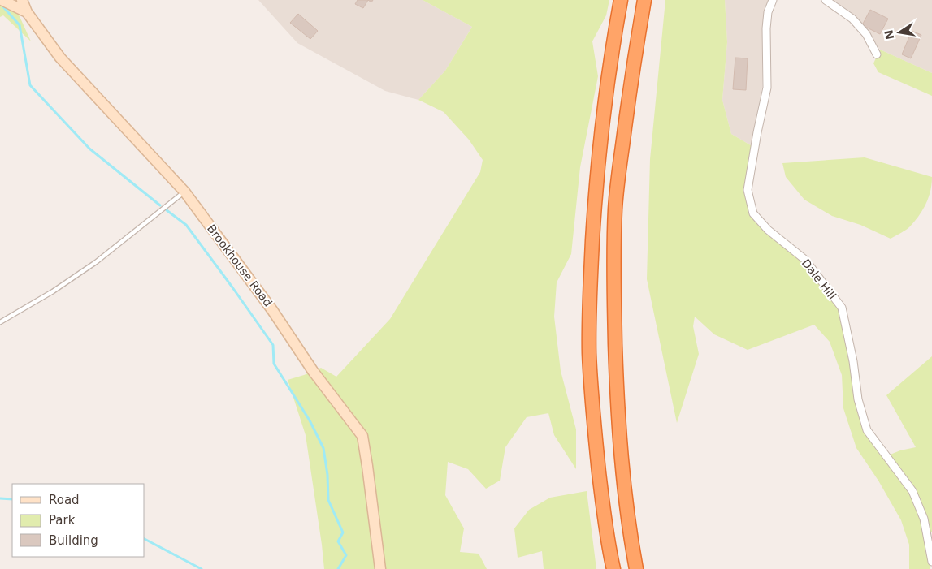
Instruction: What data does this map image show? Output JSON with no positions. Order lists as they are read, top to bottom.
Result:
{
  "streets": {
    "street": ["Brookhouse Road", "Dale Hill"]
  },
  "legend": ["Road", "Park", "Building"],
  "north": "left"
}
